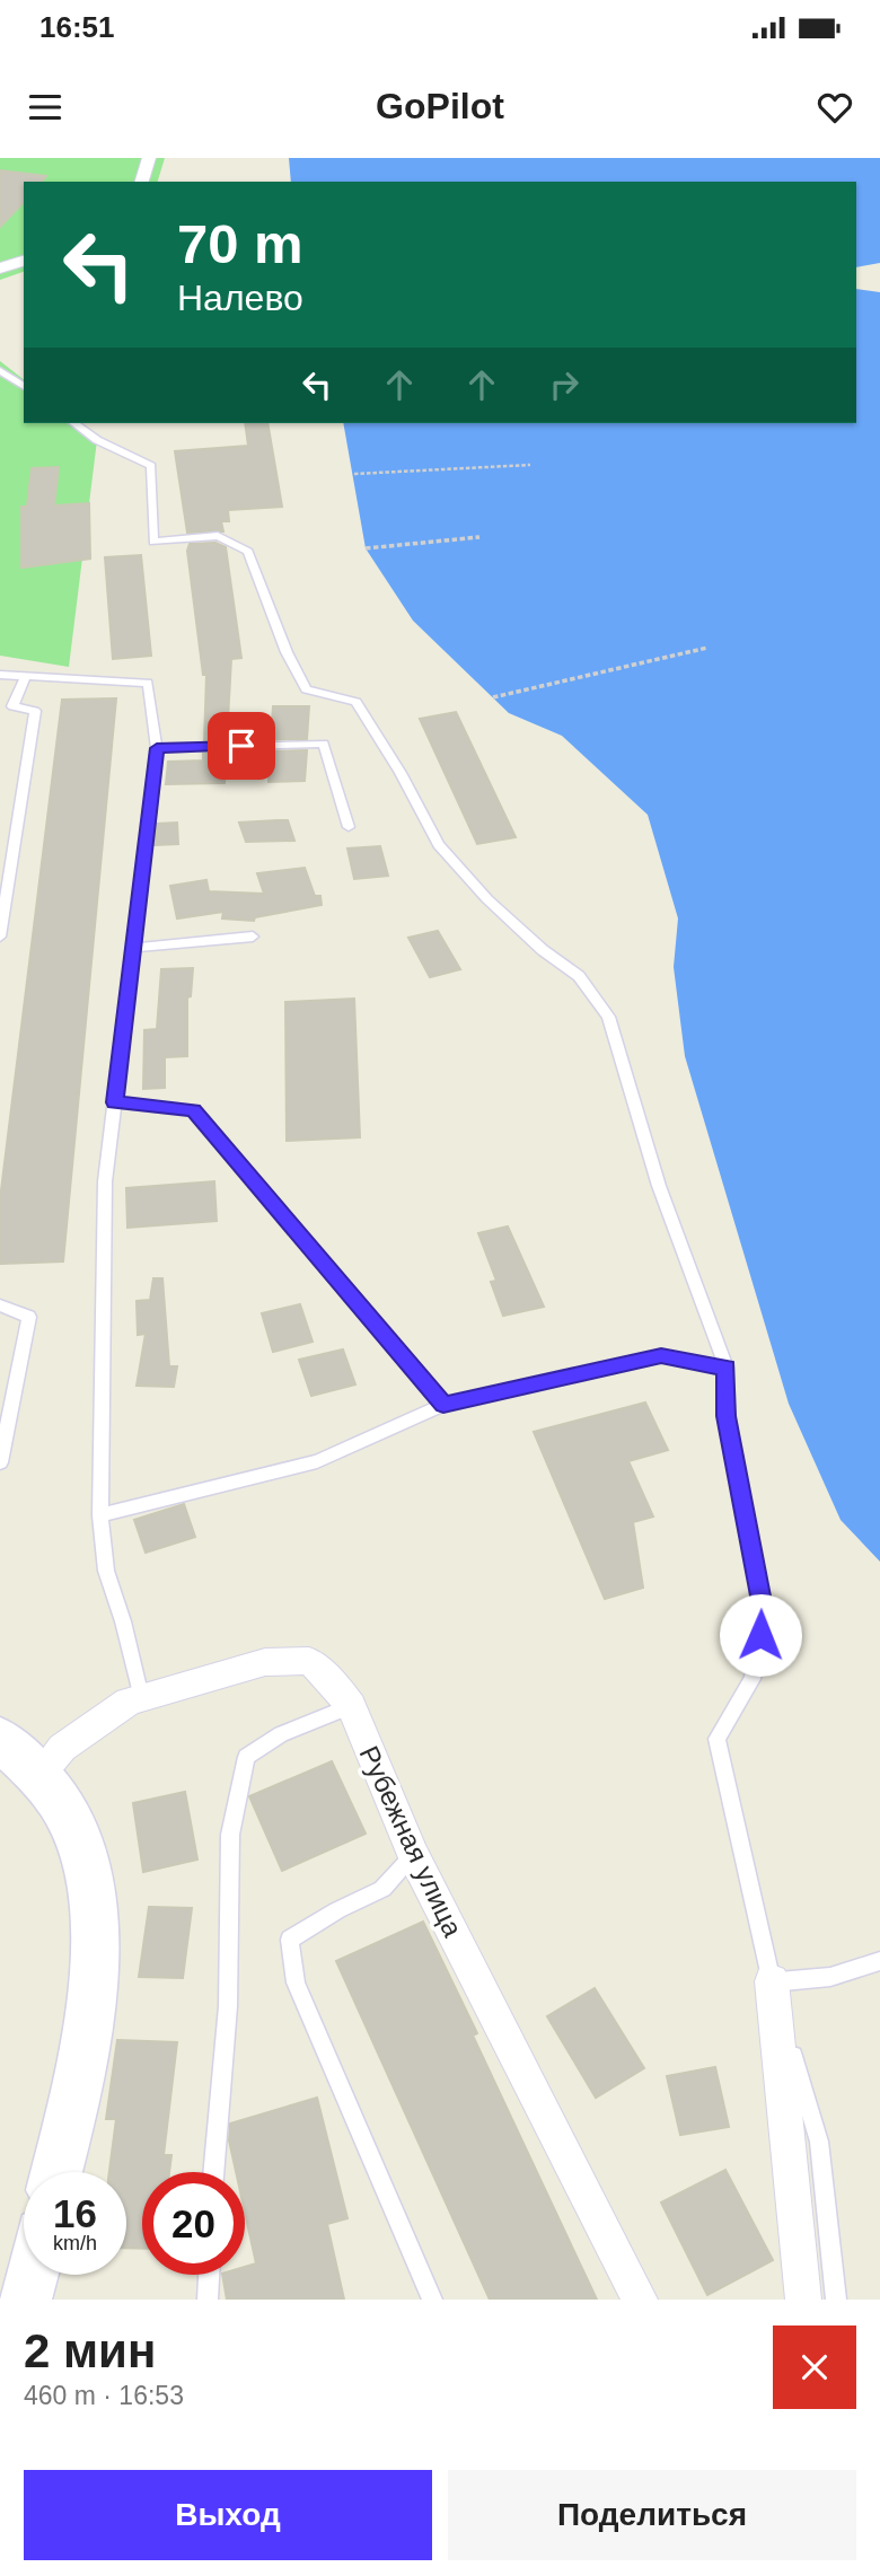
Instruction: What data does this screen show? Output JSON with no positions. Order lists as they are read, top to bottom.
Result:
{
  "streets": {
    "street": ["Рубежная улица"]
  },
  "page": {
    "status": "16:51",
    "header": "GoPilot",
    "turn": ["70 m", "Налево"],
    "speed": "16 km/h",
    "limit": "20",
    "heading": ["2 мин", "460 m · 16:53"],
    "buttons": ["Выход", "Поделиться"]
  }
}
